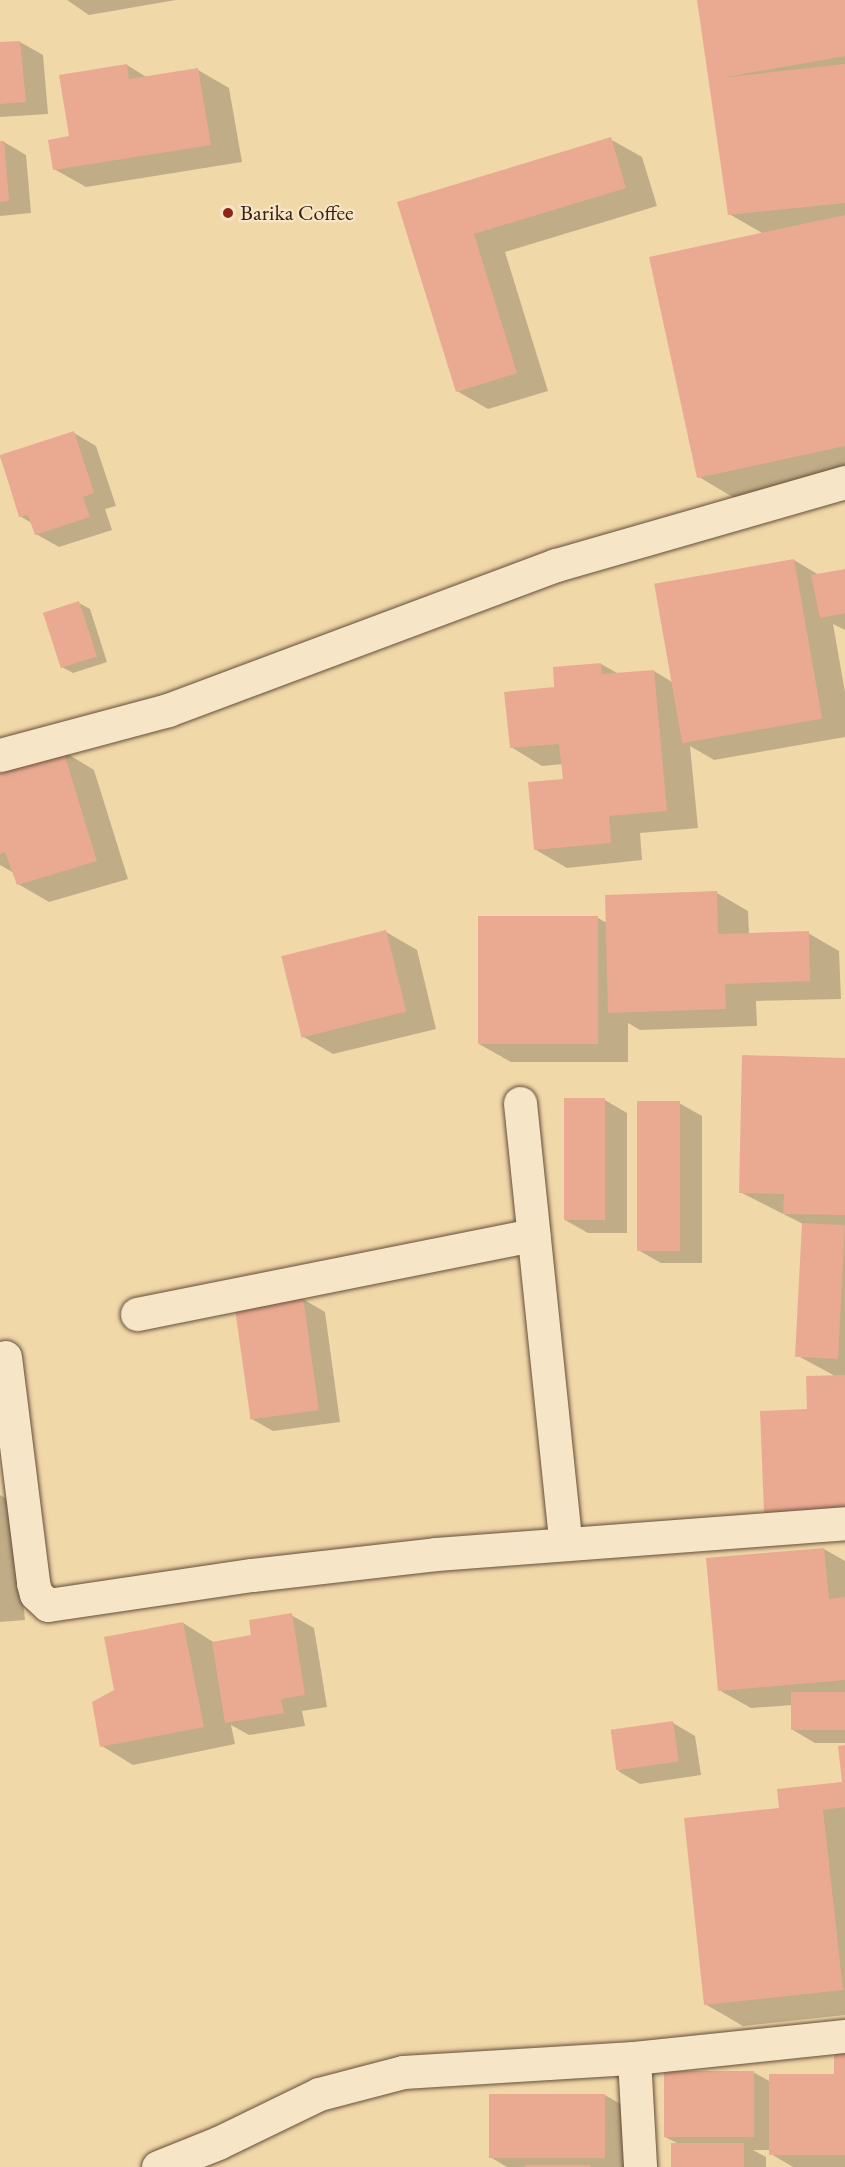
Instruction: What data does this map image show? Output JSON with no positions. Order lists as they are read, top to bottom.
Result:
{
  "places": ["Barika Coffee"]
}
